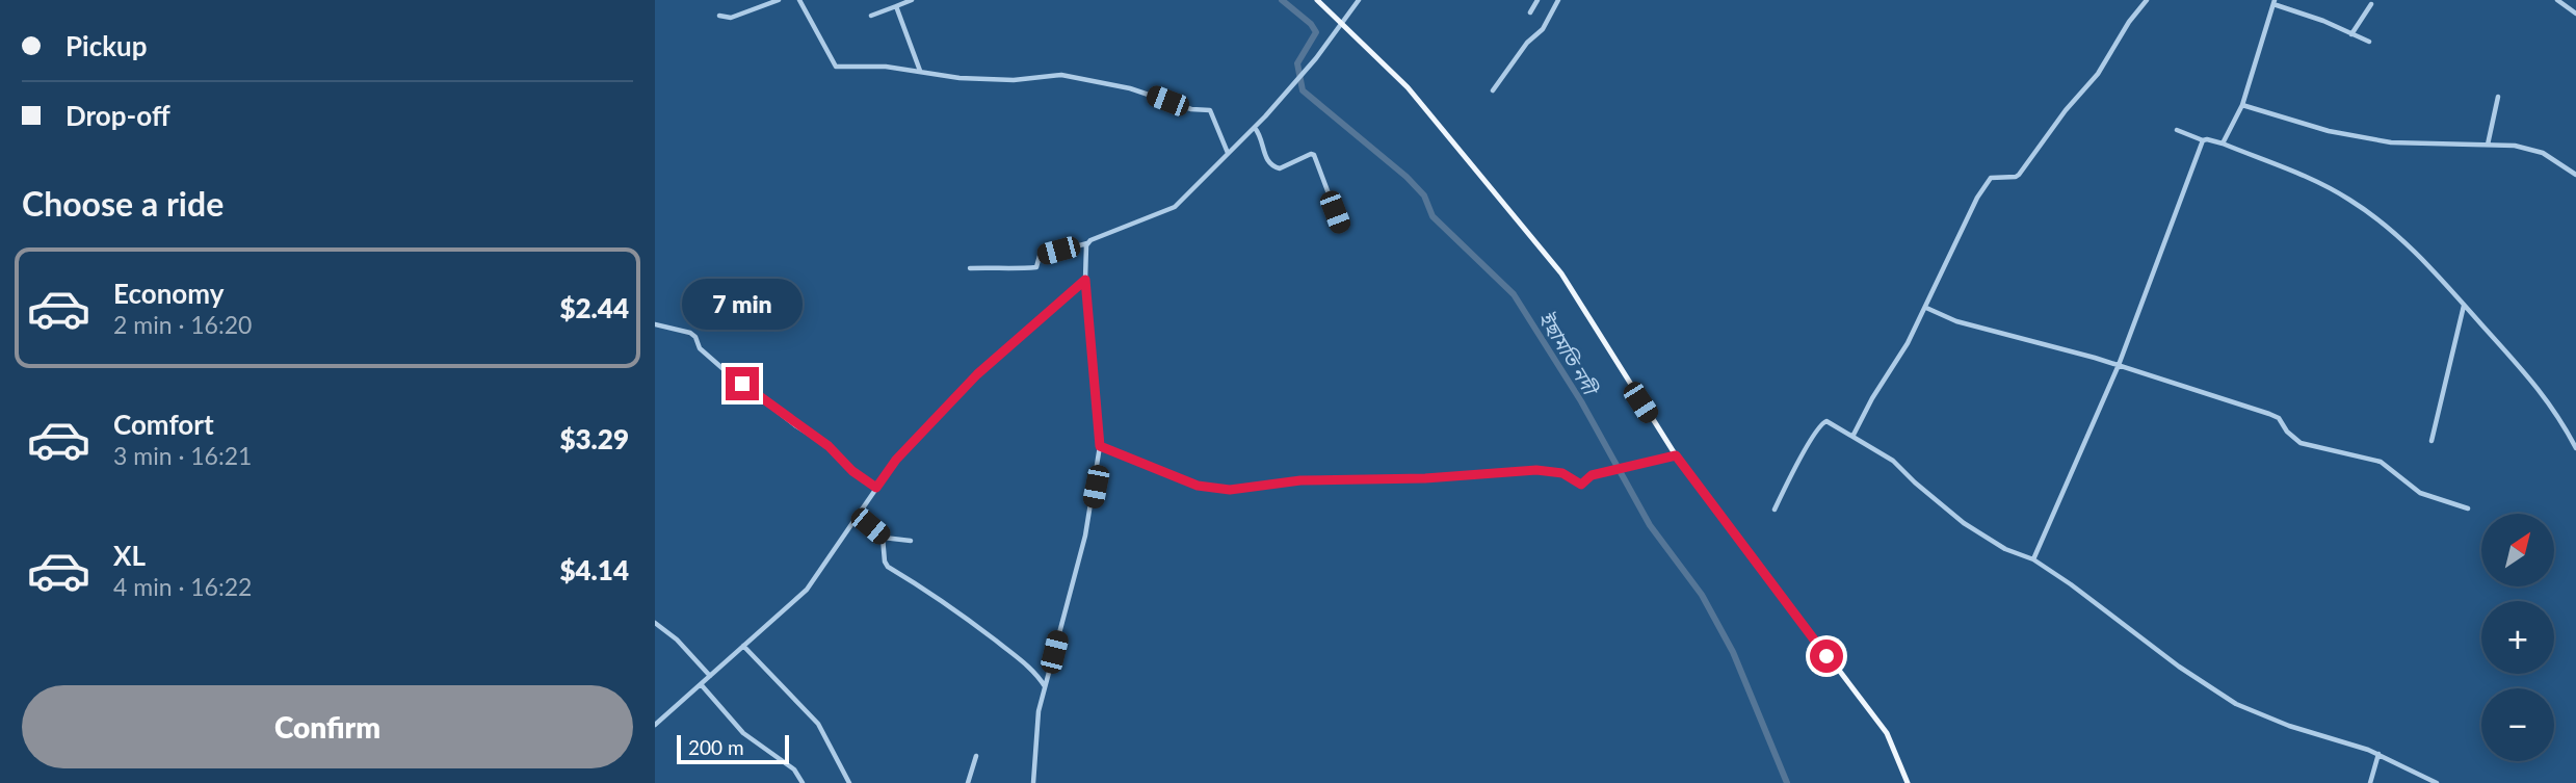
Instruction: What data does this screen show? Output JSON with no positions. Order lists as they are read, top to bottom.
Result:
{
  "water": ["ইছামতি নদী"],
  "scale_bar": "200 m",
  "north": "top right",
  "page": {
    "banner": ["Pickup", "Drop-off"],
    "heading": "Choose a ride",
    "list": [
      {
        "name": "Economy",
        "note": "2 min · 16:20",
        "value": "$2.44"
      },
      {
        "name": "Comfort",
        "note": "3 min · 16:21",
        "value": "$3.29"
      },
      {
        "name": "XL",
        "note": "4 min · 16:22",
        "value": "$4.14"
      }
    ],
    "bubble": "7 min",
    "map_buttons": ["+", "−"],
    "buttons": "Confirm",
    "scale": "200 m"
  }
}
